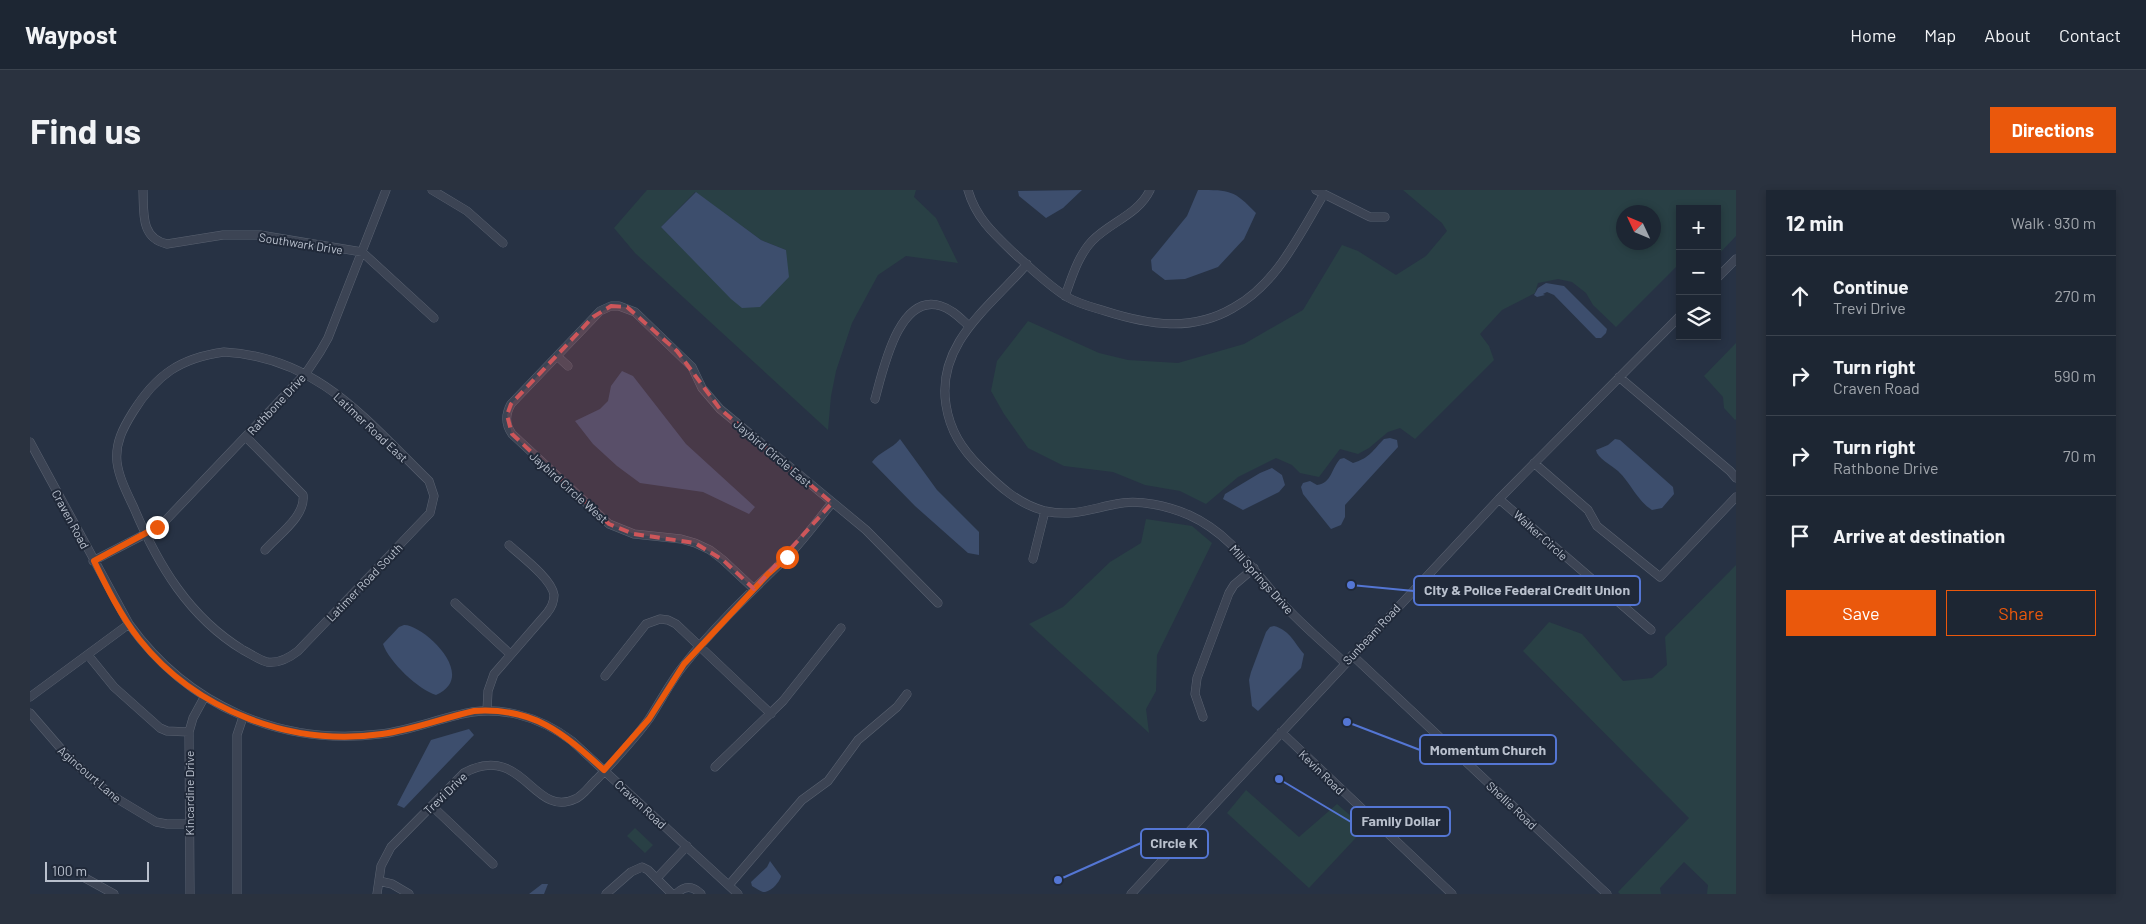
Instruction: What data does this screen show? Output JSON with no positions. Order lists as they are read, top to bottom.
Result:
{
  "streets": {
    "street": [
      "Southwark Drive",
      "Rathbone Drive",
      "Latimer Road East",
      "Jaybird Circle East",
      "Jaybird Circle West",
      "Craven Road",
      "Walker Circle",
      "Mill Springs Drive",
      "Latimer Road South",
      "Sunbeam Road",
      "Kevin Road",
      "Agincourt Lane",
      "Kincardine Drive",
      "Trevi Drive",
      "Shellie Road"
    ]
  },
  "crossings": [
    ["Southwark Drive", "Rathbone Drive"],
    ["Rathbone Drive", "Latimer Road East"],
    ["Rathbone Drive", "Craven Road"],
    ["Latimer Road East", "Latimer Road South"],
    ["Jaybird Circle East", "Jaybird Circle West"],
    ["Jaybird Circle East", "Trevi Drive"],
    ["Jaybird Circle West", "Trevi Drive"],
    ["Craven Road", "Kincardine Drive"],
    ["Craven Road", "Trevi Drive"],
    ["Walker Circle", "Sunbeam Road"],
    ["Mill Springs Drive", "Sunbeam Road"],
    ["Sunbeam Road", "Kevin Road"],
    ["Sunbeam Road", "Shellie Road"],
    ["Agincourt Lane", "Kincardine Drive"]
  ],
  "places": [
    "City & Police Federal Credit Union",
    "Momentum Church",
    "Family Dollar",
    "Circle K"
  ],
  "scale_bar": "100 m",
  "north": "top left",
  "page": {
    "header": "Waypost",
    "nav": [
      "Home",
      "Map",
      "About",
      "Contact"
    ],
    "buttons": [
      "Directions",
      ["Save", "Share"]
    ],
    "title": "Find us",
    "heading": ["12 min", "Walk · 930 m"],
    "map_buttons": ["+", "−"],
    "list": [
      ["Continue", "Trevi Drive", "270 m"],
      ["Turn right", "Craven Road", "590 m"],
      ["Turn right", "Rathbone Drive", "70 m"],
      "Arrive at destination"
    ],
    "scale": "100 m"
  }
}
